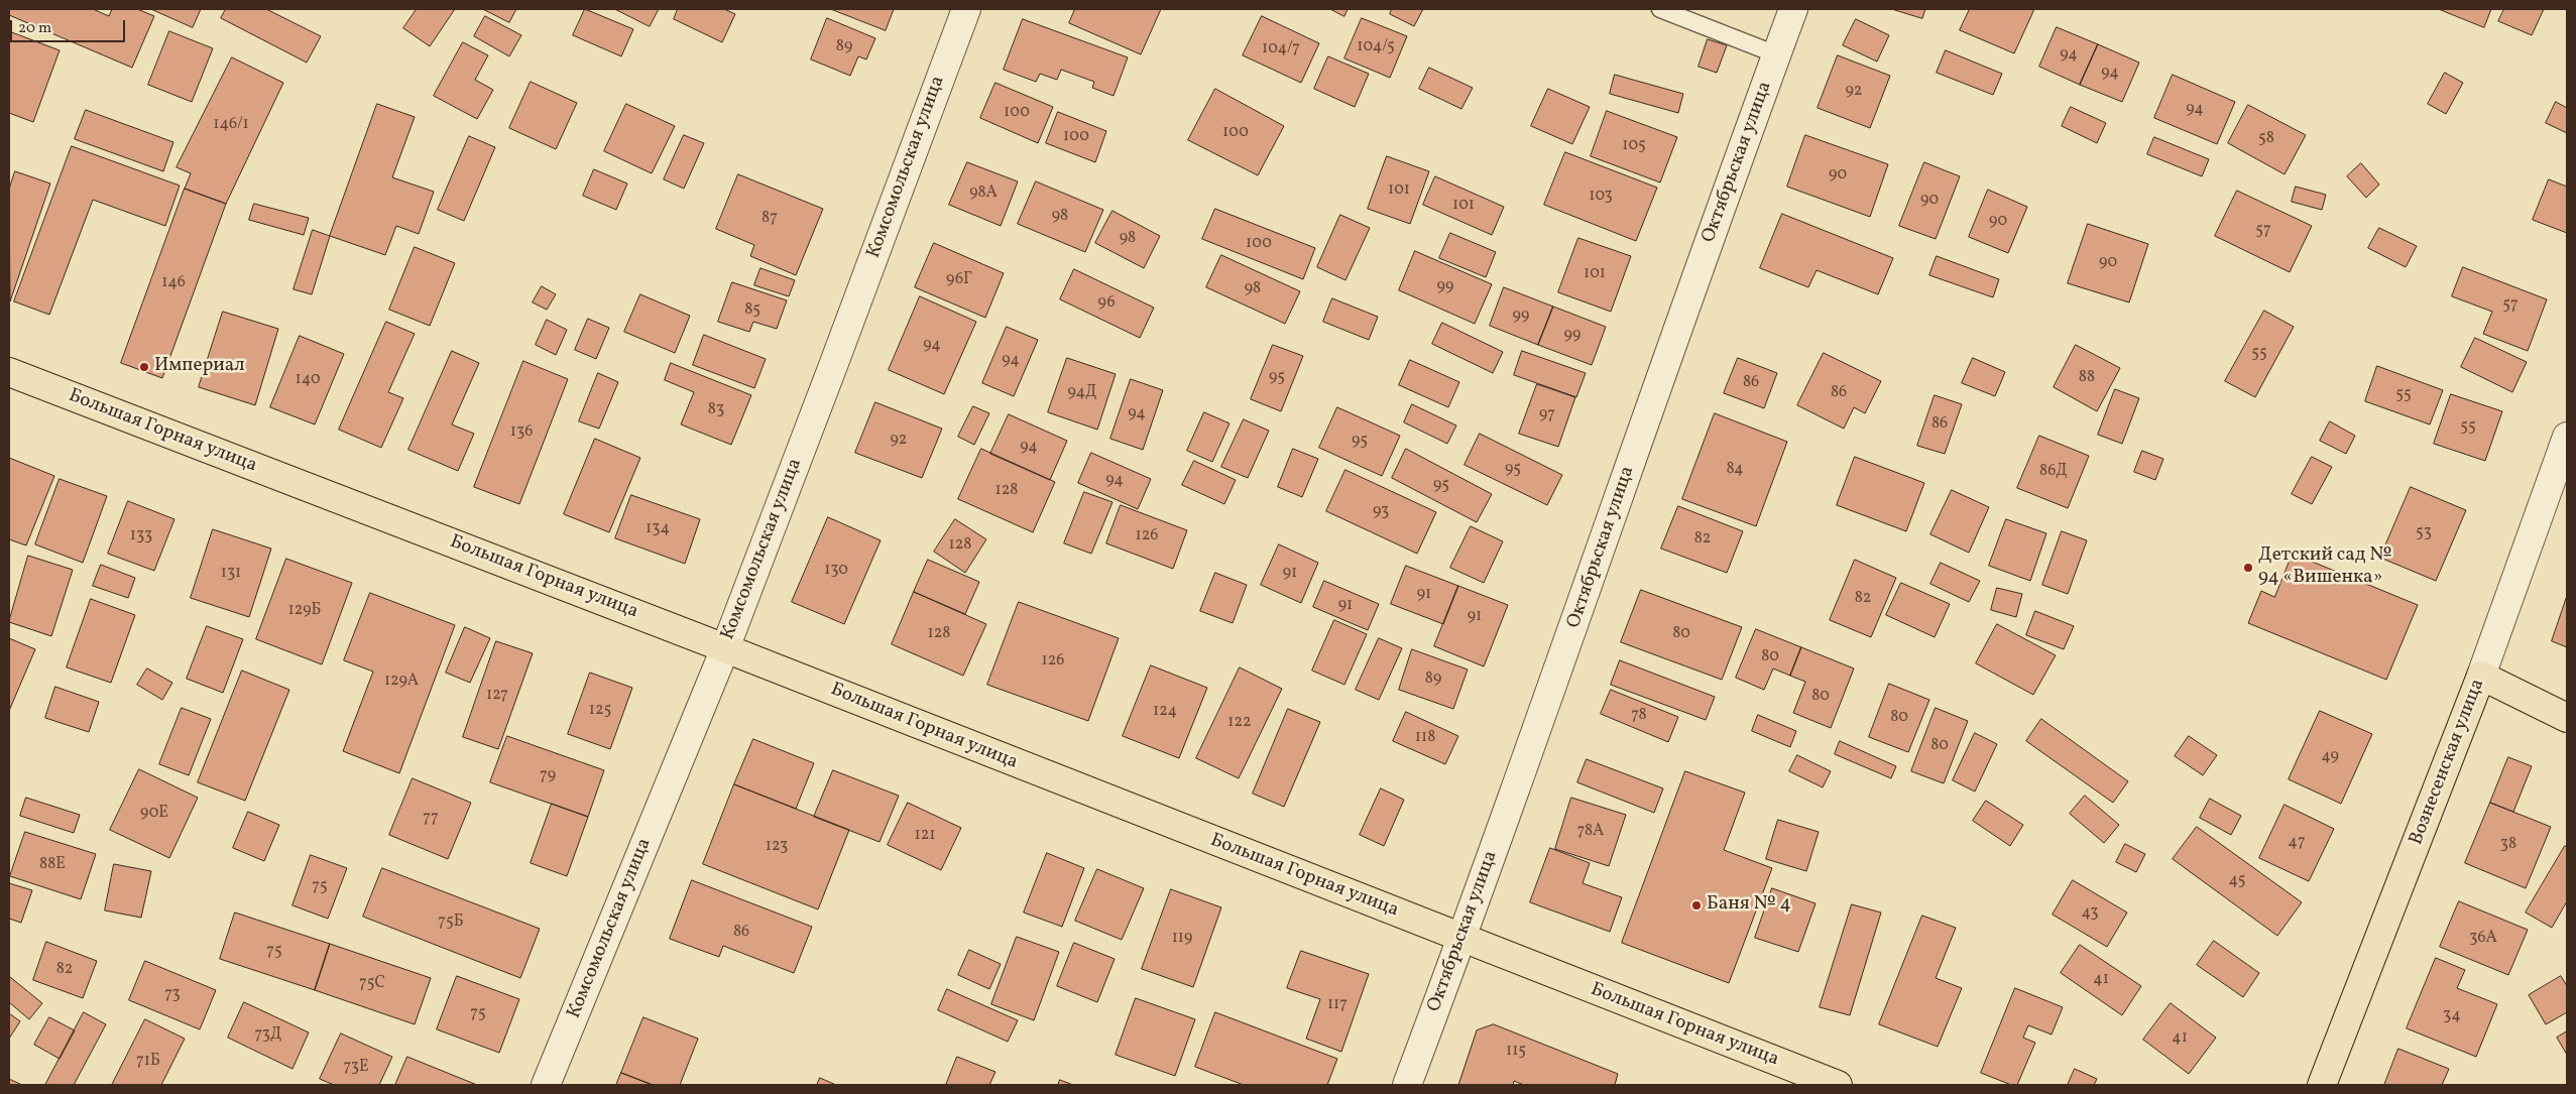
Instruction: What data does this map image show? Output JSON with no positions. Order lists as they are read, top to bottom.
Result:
{
  "streets": {
    "main road": ["Большая Горная улица", "Вознесенская улица"],
    "street": ["Октябрьская улица", "Комсомольская улица"]
  },
  "crossings": [
    ["Октябрьская улица", "Большая Горная улица"],
    ["Комсомольская улица", "Большая Горная улица"]
  ],
  "places": ["Империал", "Детский сад № 94 «Вишенка»", "Баня № 4"],
  "house_numbers": [
    "89",
    "104/5",
    "104/7",
    "94",
    "94",
    "92",
    "94",
    "100",
    "146/1",
    "100",
    "100",
    "58",
    "105",
    "90",
    "101",
    "98А",
    "103",
    "90",
    "101",
    "98",
    "87",
    "90",
    "57",
    "98",
    "100",
    "90",
    "101",
    "96Г",
    "146",
    "99",
    "98",
    "96",
    "57",
    "85",
    "99",
    "99",
    "94",
    "55",
    "94",
    "95",
    "88",
    "140",
    "86",
    "94Д",
    "86",
    "55",
    "83",
    "94",
    "97",
    "86",
    "55",
    "136",
    "92",
    "95",
    "94",
    "95",
    "84",
    "86Д",
    "94",
    "95",
    "128",
    "93",
    "134",
    "53",
    "133",
    "126",
    "82",
    "128",
    "130",
    "131",
    "91",
    "91",
    "82",
    "91",
    "129Б",
    "91",
    "128",
    "80",
    "80",
    "126",
    "89",
    "129А",
    "127",
    "80",
    "125",
    "124",
    "78",
    "80",
    "122",
    "118",
    "80",
    "49",
    "79",
    "90Е",
    "77",
    "78А",
    "121",
    "47",
    "38",
    "123",
    "88Е",
    "45",
    "75",
    "43",
    "75Б",
    "86",
    "119",
    "36А",
    "75",
    "82",
    "41",
    "75С",
    "73",
    "117",
    "75",
    "34",
    "73Д",
    "41",
    "115",
    "71Б",
    "73Е"
  ],
  "scale_bar": "20 m"
}
